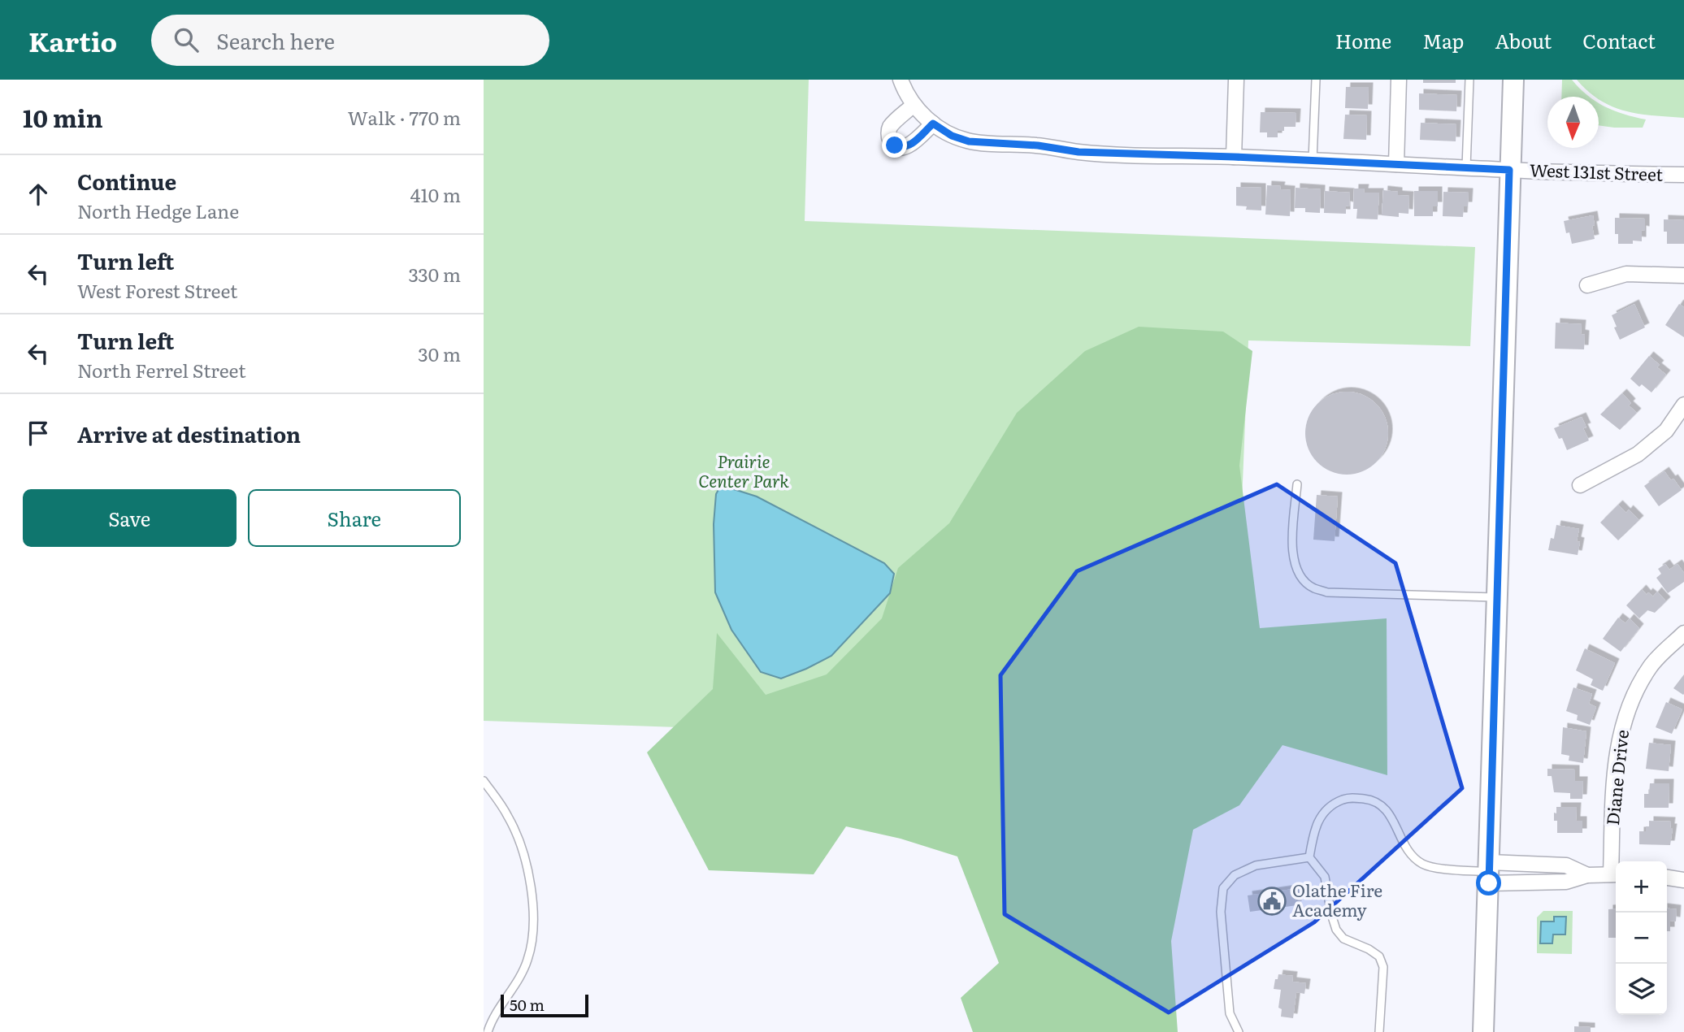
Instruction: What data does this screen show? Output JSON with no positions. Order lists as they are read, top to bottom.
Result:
{
  "streets": {
    "street": ["West 131st Street", "Diane Drive"]
  },
  "parks": ["Prairie Center Park"],
  "places": {
    "public building": ["Olathe Fire Academy"]
  },
  "scale_bar": "50 m",
  "north": "bottom",
  "page": {
    "header": "Kartio",
    "search": "Search here",
    "nav": [
      "Home",
      "Map",
      "About",
      "Contact"
    ],
    "heading": ["10 min", "Walk · 770 m"],
    "list": [
      ["Continue", "North Hedge Lane", "410 m"],
      ["Turn left", "West Forest Street", "330 m"],
      ["Turn left", "North Ferrel Street", "30 m"],
      "Arrive at destination"
    ],
    "buttons": ["Save", "Share"],
    "map_buttons": ["+", "−"],
    "scale": "50 m"
  }
}
